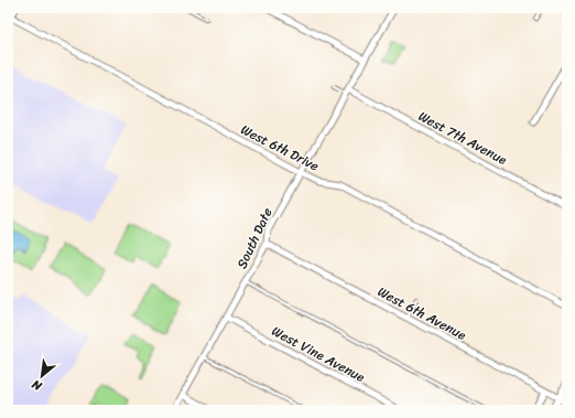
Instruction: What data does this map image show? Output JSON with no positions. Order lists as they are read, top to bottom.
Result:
{
  "streets": {
    "street": [
      "West 7th Avenue",
      "West 6th Drive",
      "South Date",
      "West 6th Avenue",
      "West Vine Avenue"
    ]
  },
  "crossings": [
    ["West 7th Avenue", "South Date"],
    ["West 6th Drive", "South Date"],
    ["South Date", "West 6th Avenue"],
    ["South Date", "West Vine Avenue"]
  ],
  "north": "bottom left"
}
